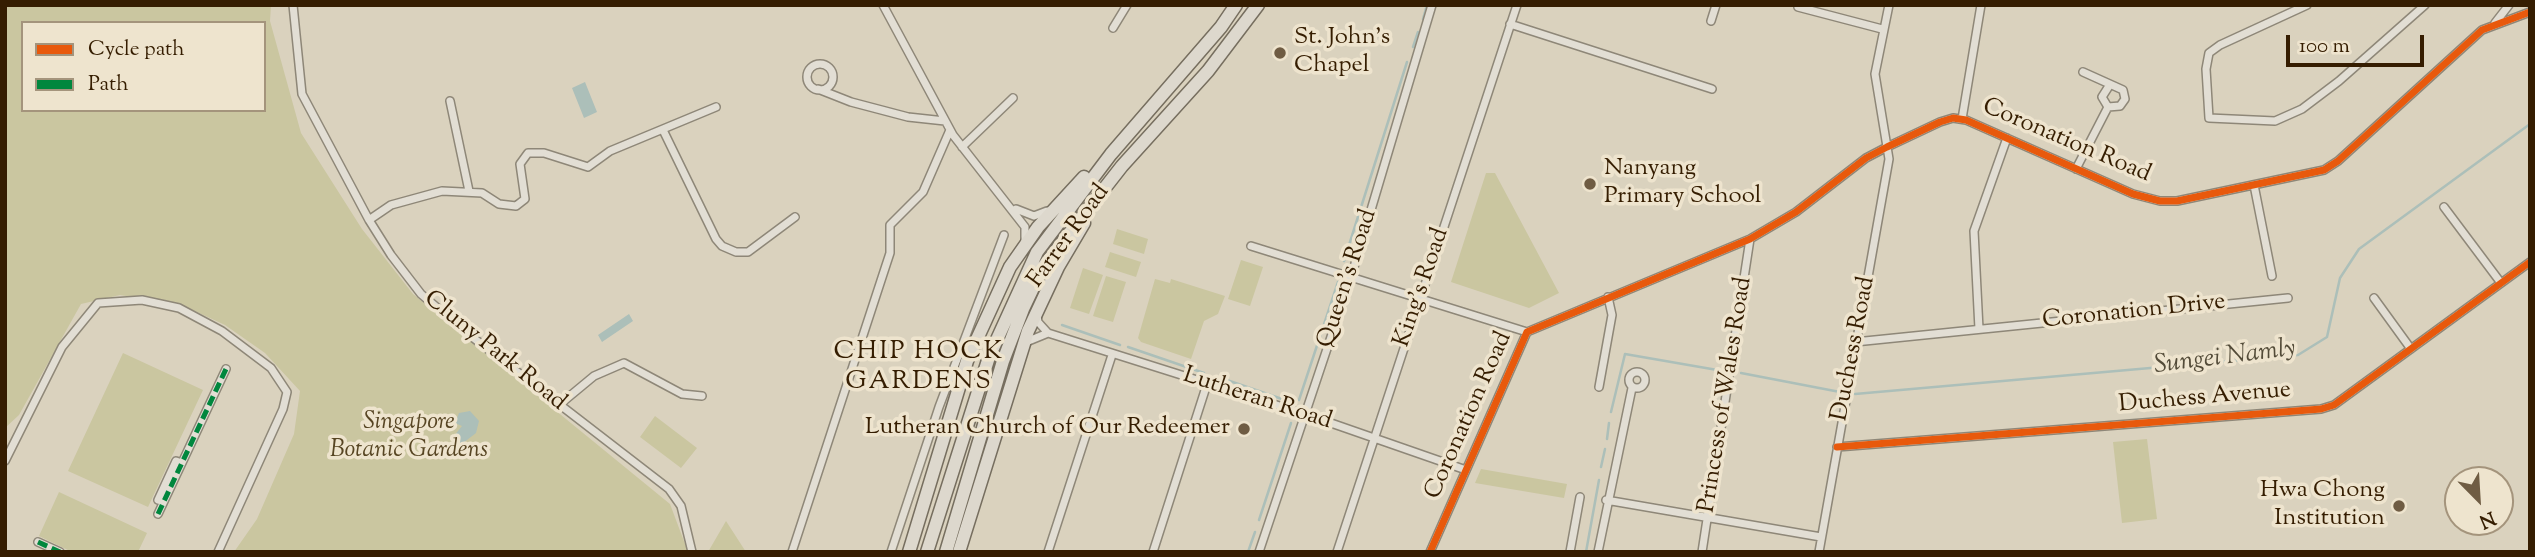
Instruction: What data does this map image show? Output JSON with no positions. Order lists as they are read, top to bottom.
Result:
{
  "streets": {
    "highway": ["Farrer Road"],
    "street": [
      "Coronation Road",
      "Queen's Road",
      "King's Road",
      "Coronation Drive",
      "Duchess Road",
      "Cluny Park Road",
      "Princess of Wales Road",
      "Duchess Avenue",
      "Lutheran Road"
    ]
  },
  "crossings": [
    ["Coronation Road", "Duchess Road"],
    ["Coronation Road", "Princess of Wales Road"],
    ["Coronation Road", "Lutheran Road"],
    ["Queen's Road", "Lutheran Road"],
    ["King's Road", "Lutheran Road"],
    ["Coronation Drive", "Duchess Road"],
    ["Duchess Road", "Duchess Avenue"]
  ],
  "districts": ["CHIP HOCK GARDENS"],
  "water": ["Sungei Namly"],
  "parks": ["Singapore Botanic Gardens"],
  "places": [
    "St. John's Chapel",
    "Nanyang Primary School",
    "Lutheran Church of Our Redeemer",
    "Hwa Chong Institution"
  ],
  "legend": ["Cycle path", "Path"],
  "scale_bar": "100 m",
  "north": "bottom right"
}
